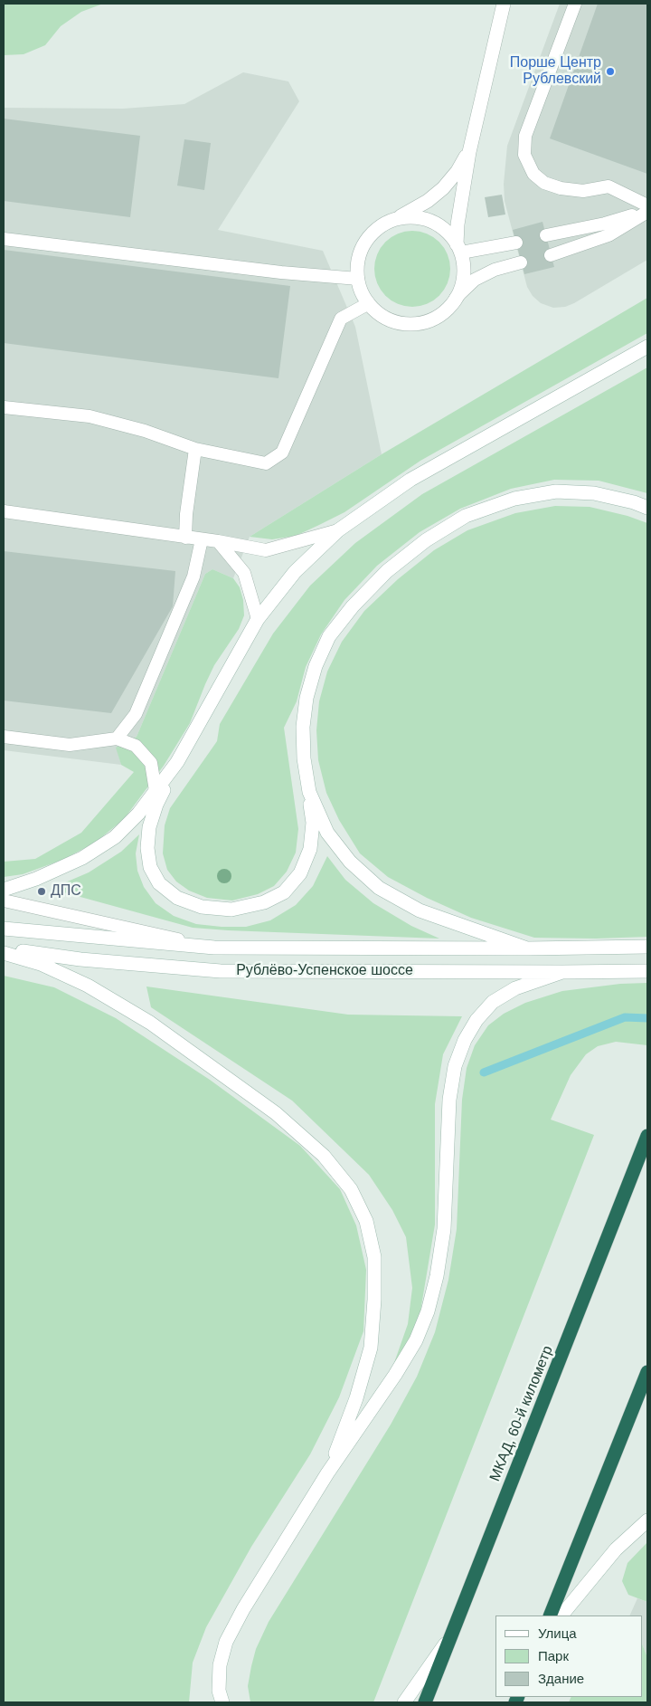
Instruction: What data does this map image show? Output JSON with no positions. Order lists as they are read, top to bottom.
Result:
{
  "streets": {
    "highway": ["МКАД, 60-й километр"],
    "main road": ["Рублёво-Успенское шоссе"]
  },
  "places": ["Порше Центр Рублевский", "ДПС"],
  "legend": ["Улица", "Парк", "Здание"]
}
